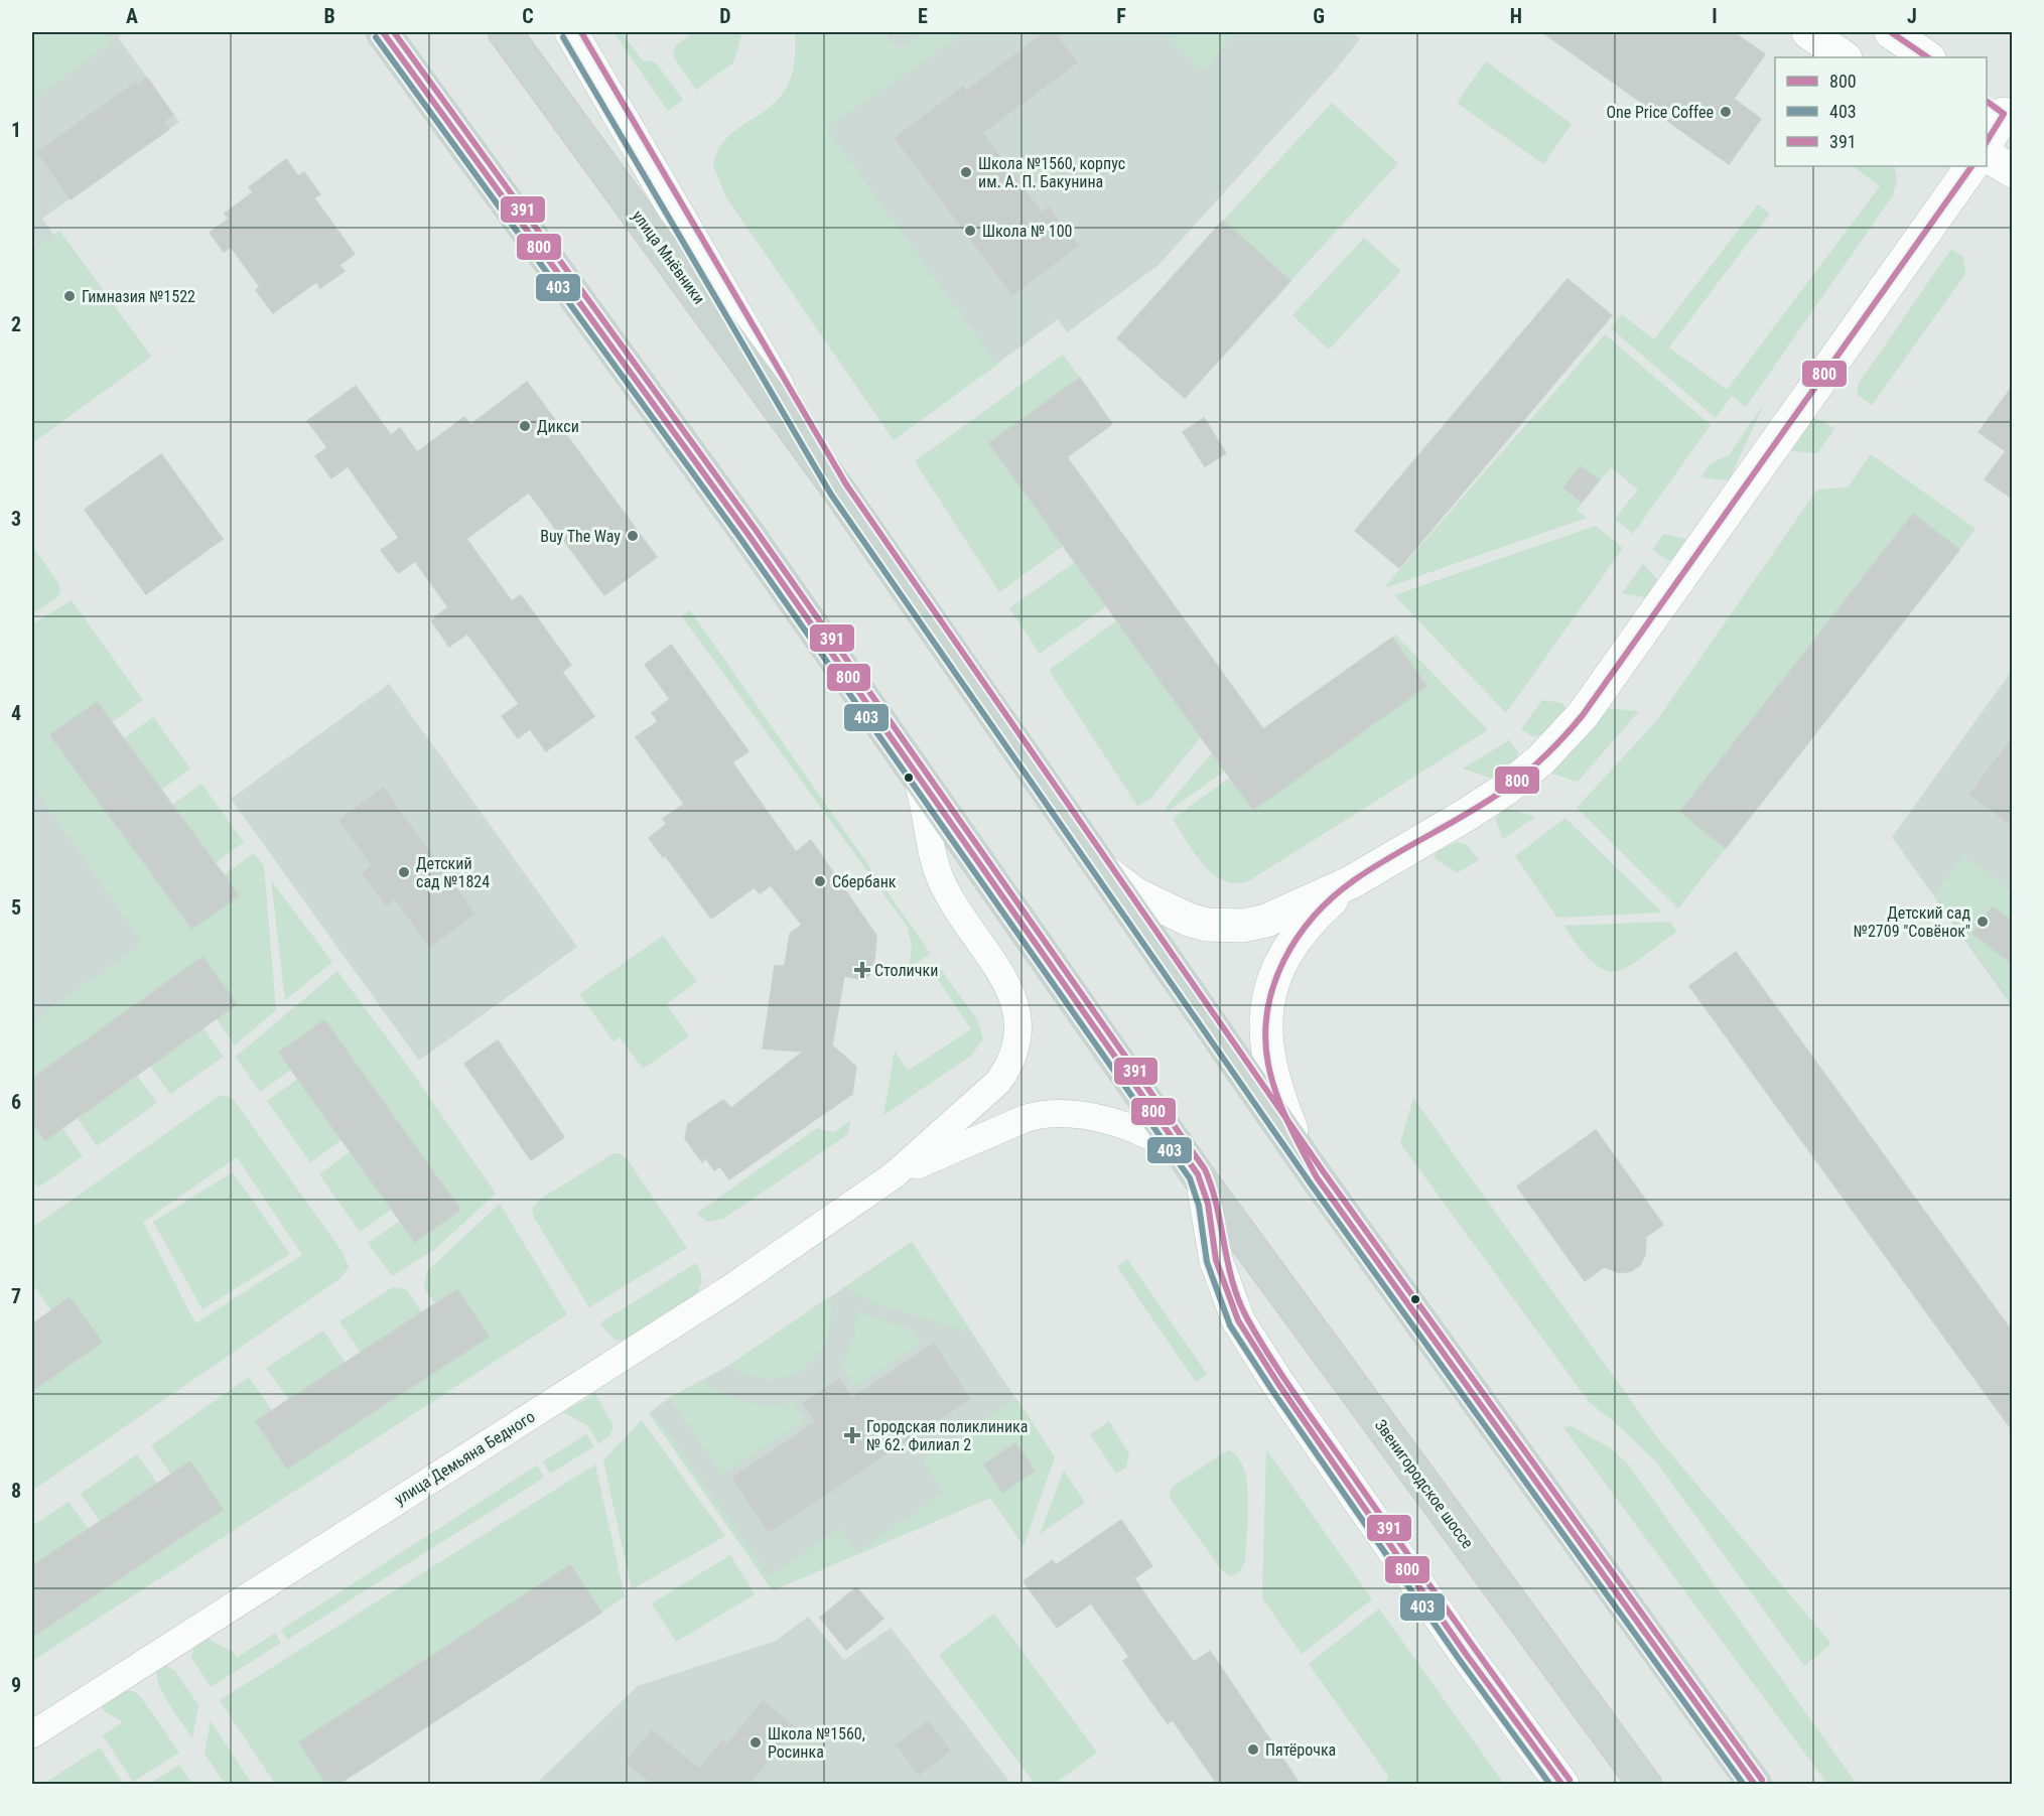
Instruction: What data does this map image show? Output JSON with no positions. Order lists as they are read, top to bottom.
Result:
{
  "streets": {
    "main road": ["улица Мнёвники", "Звенигородское шоссе"],
    "street": ["улица Демьяна Бедного"]
  },
  "crossings": [
    ["улица Демьяна Бедного", "Звенигородское шоссе"]
  ],
  "places": {
    "other": [
      "One Price Coffee",
      "Школа №1560, корпус им. А. П. Бакунина",
      "Школа № 100",
      "Гимназия №1522",
      "Дикси",
      "Buy The Way",
      "Детский сад №1824",
      "Сбербанк",
      "Детский сад №2709 \"Совёнок\"",
      "Школа №1560, Росинка",
      "Пятёрочка"
    ],
    "health": ["Столички", "Городская поликлиника № 62. Филиал 2"]
  },
  "lines": ["transit line 800", "transit line 391", "transit line 403"],
  "legend": ["800", "403", "391"],
  "grid": {
    "columns": [
      "A",
      "B",
      "C",
      "D",
      "E",
      "F",
      "G",
      "H",
      "I",
      "J"
    ],
    "rows": [
      "1",
      "2",
      "3",
      "4",
      "5",
      "6",
      "7",
      "8",
      "9"
    ]
  }
}
